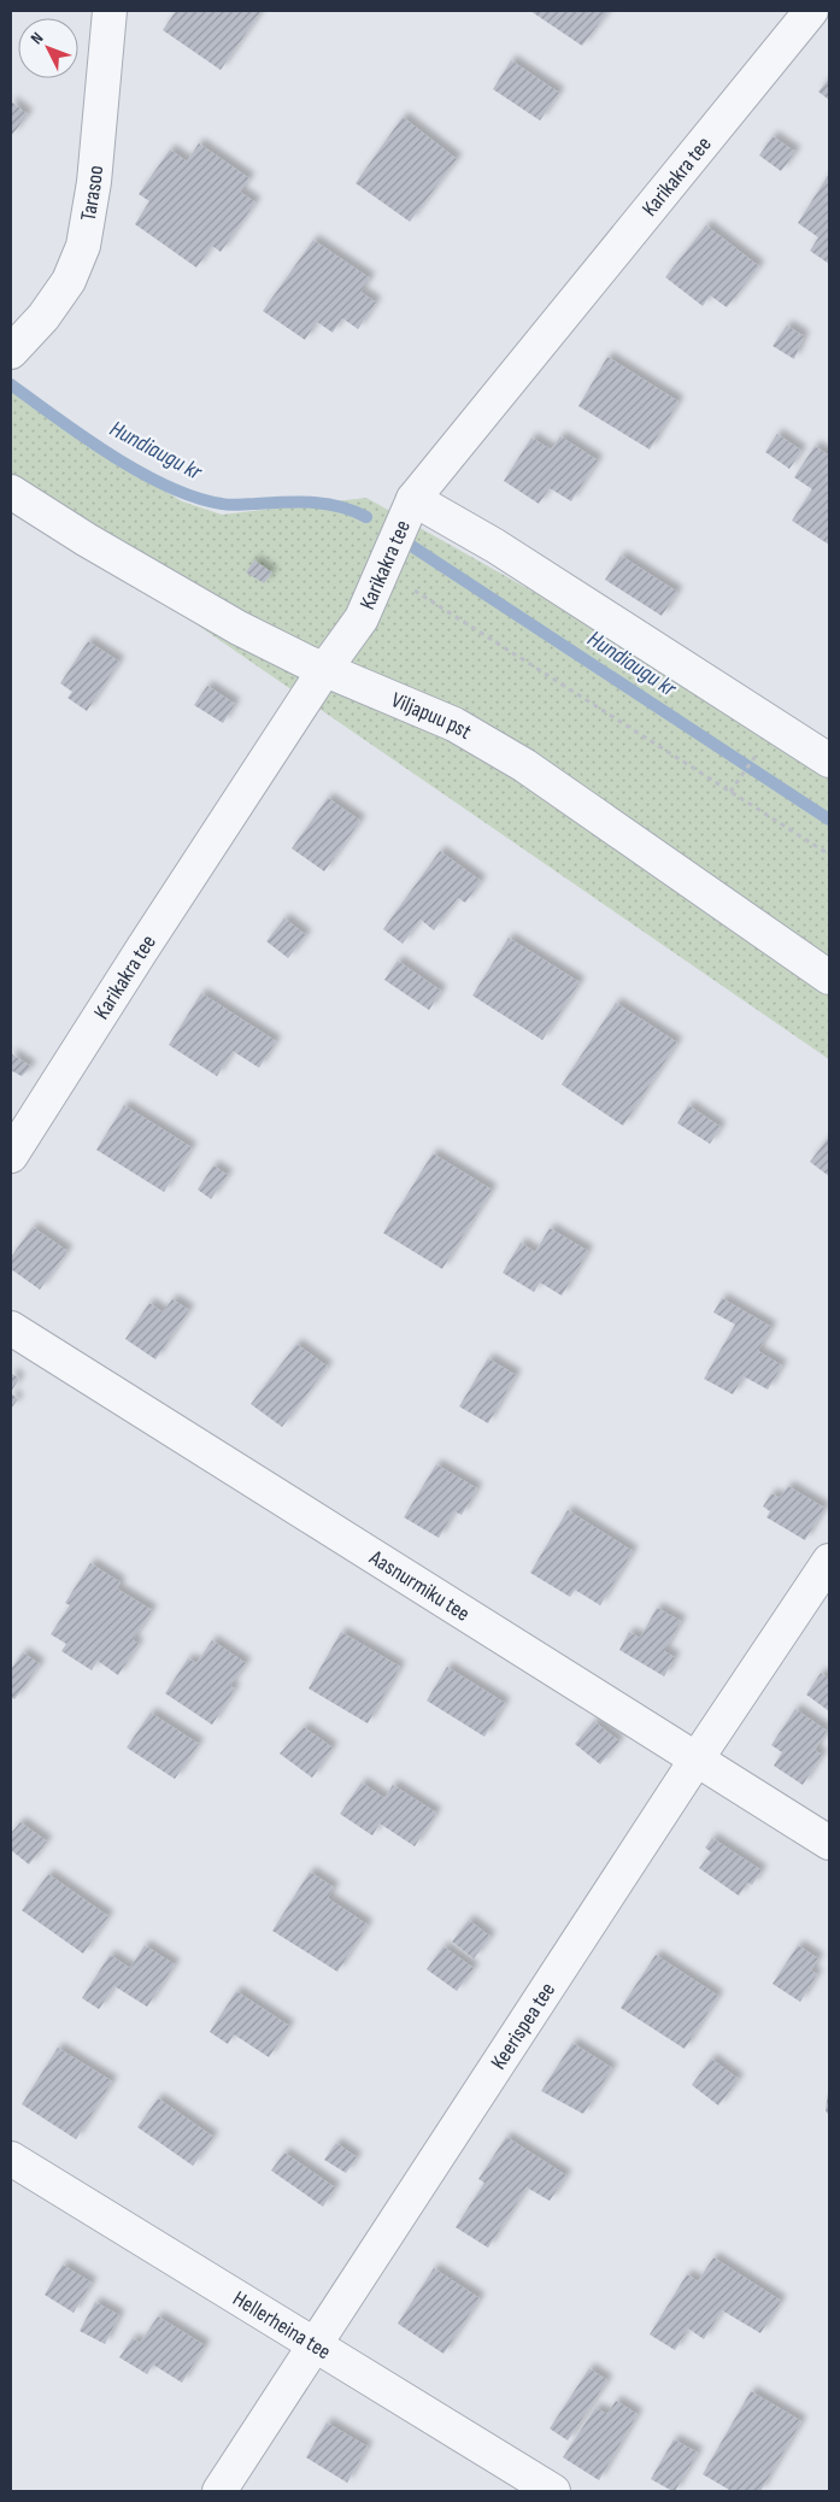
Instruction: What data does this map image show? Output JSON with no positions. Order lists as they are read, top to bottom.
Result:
{
  "streets": {
    "street": [
      "Karikakra tee",
      "Tarasoo",
      "Viljapuu pst",
      "Aasnurmiku tee",
      "Keerispea tee",
      "Hellerheina tee"
    ]
  },
  "crossings": [
    ["Karikakra tee", "Viljapuu pst"],
    ["Aasnurmiku tee", "Keerispea tee"],
    ["Keerispea tee", "Hellerheina tee"]
  ],
  "water": ["Hundiaugu kr"],
  "north": "top left"
}
